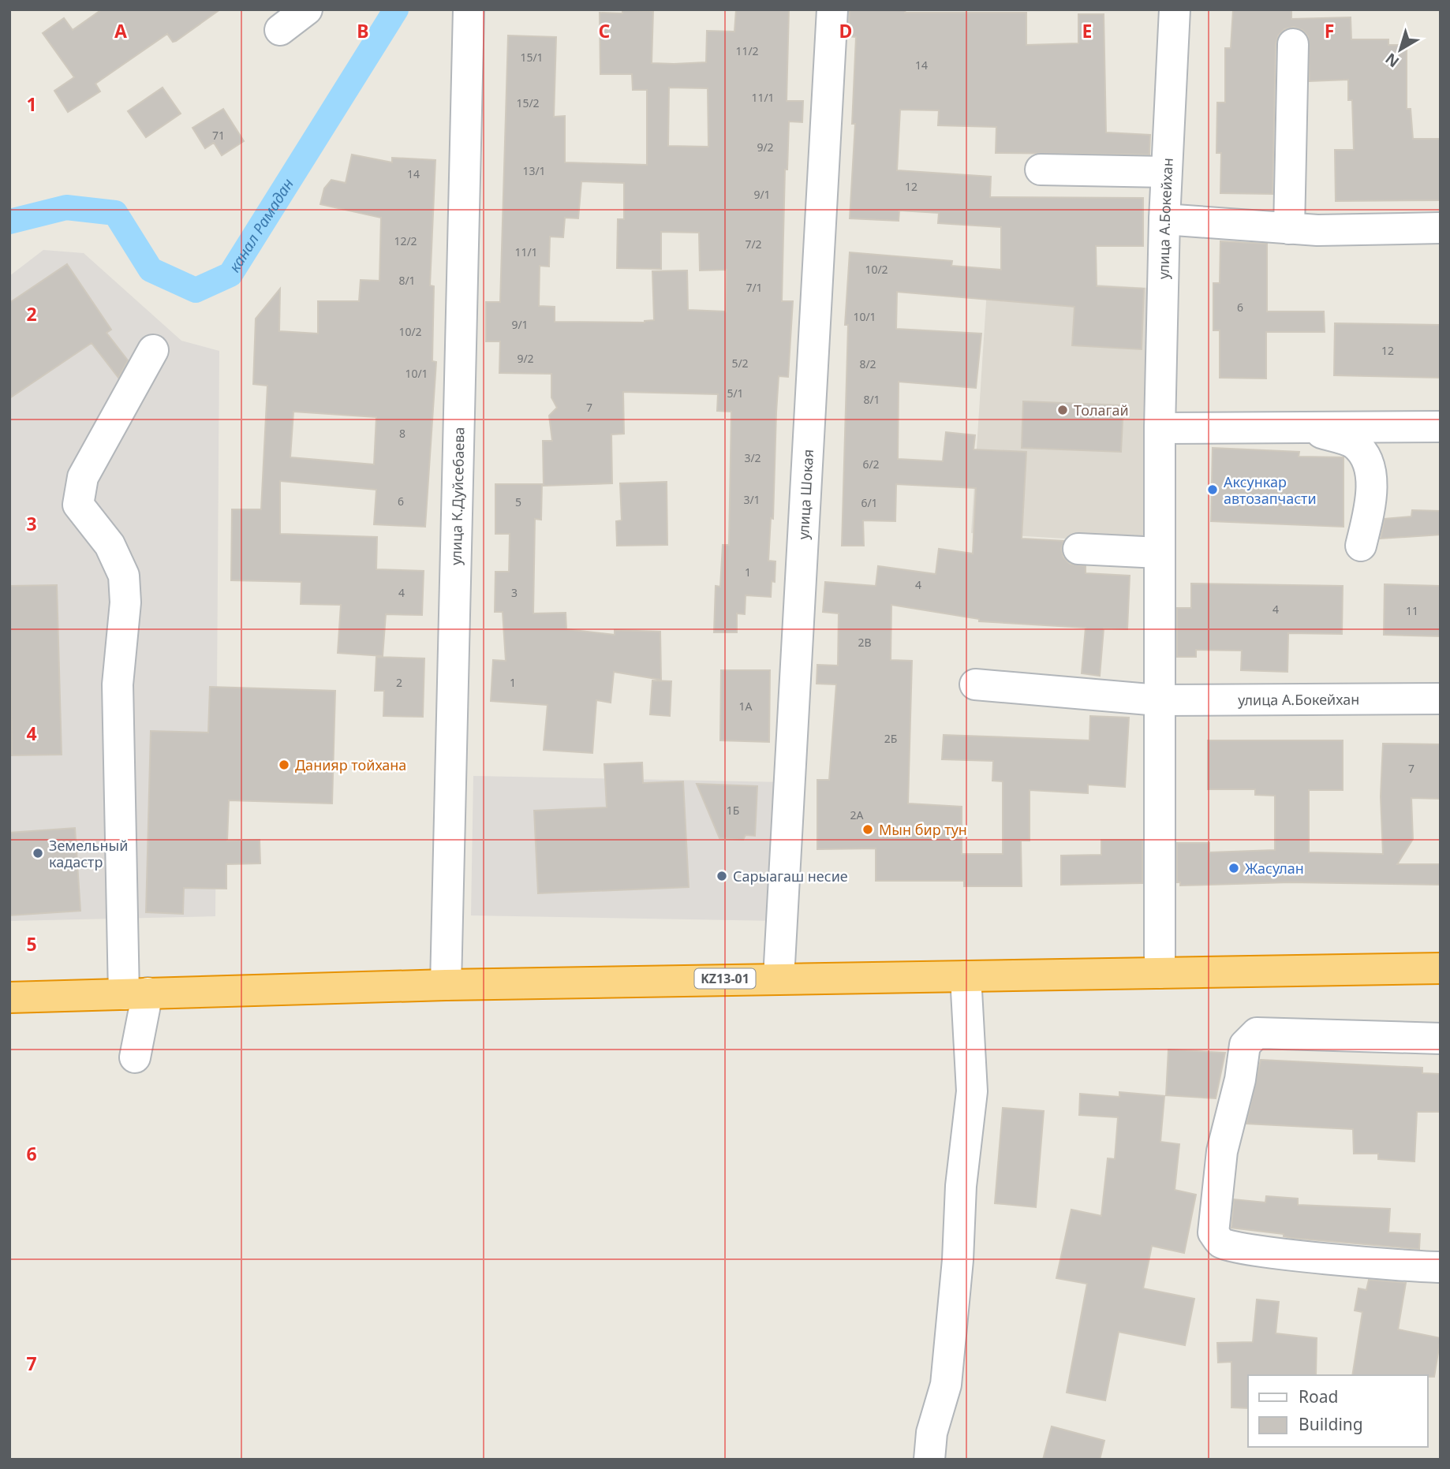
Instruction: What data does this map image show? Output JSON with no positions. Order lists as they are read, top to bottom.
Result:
{
  "streets": {
    "highway": ["KZ13-01"],
    "street": ["улица А.Бокейхан", "улица Шокая", "улица К.Дуйсебаева"]
  },
  "crossings": [
    ["улица А.Бокейхан", "KZ13-01"],
    ["улица Шокая", "KZ13-01"],
    ["улица К.Дуйсебаева", "KZ13-01"]
  ],
  "water": ["канал Рамадан"],
  "places": [
    "Толагай",
    "Аксункар автозапчасти",
    "Данияр тойхана",
    "Мын бир тун",
    "Земельный кадастр",
    "Жасулан",
    "Сарыагаш несие"
  ],
  "house_numbers": [
    "11/2",
    "15/1",
    "14",
    "11/1",
    "15/2",
    "71",
    "9/2",
    "13/1",
    "14",
    "12",
    "9/1",
    "12/2",
    "7/2",
    "11/1",
    "10/2",
    "8/1",
    "7/1",
    "6",
    "10/1",
    "9/1",
    "10/2",
    "12",
    "9/2",
    "5/2",
    "8/2",
    "10/1",
    "5/1",
    "8/1",
    "7",
    "8",
    "3/2",
    "6/2",
    "3/1",
    "6",
    "5",
    "6/1",
    "1",
    "4",
    "4",
    "3",
    "4",
    "11",
    "2В",
    "2",
    "1",
    "1А",
    "2Б",
    "7",
    "1Б",
    "2А"
  ],
  "legend": ["Road", "Building"],
  "north": "bottom left",
  "grid": {
    "columns": [
      "A",
      "B",
      "C",
      "D",
      "E",
      "F"
    ],
    "rows": [
      "1",
      "2",
      "3",
      "4",
      "5",
      "6",
      "7"
    ]
  }
}
